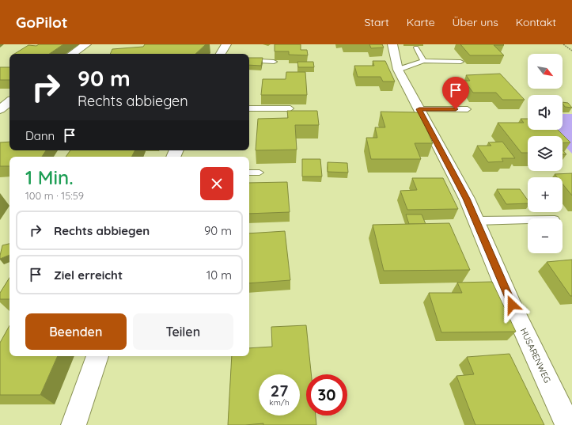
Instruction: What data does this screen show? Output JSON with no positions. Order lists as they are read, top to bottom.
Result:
{
  "streets": {
    "street": ["HUSARENWEG"]
  },
  "north": "bottom right",
  "page": {
    "header": "GoPilot",
    "nav": [
      "Start",
      "Karte",
      "Über uns",
      "Kontakt"
    ],
    "map_buttons": ["+", "−"],
    "turn": ["90 m", "Rechts abbiegen"],
    "then": "Dann",
    "heading": ["1 Min.", "100 m · 15:59"],
    "list": [
      {
        "name": "Rechts abbiegen",
        "value": "90 m"
      },
      {
        "name": "Ziel erreicht",
        "value": "10 m"
      }
    ],
    "buttons": ["Beenden", "Teilen"],
    "speed": "27 km/h",
    "limit": "30"
  }
}
